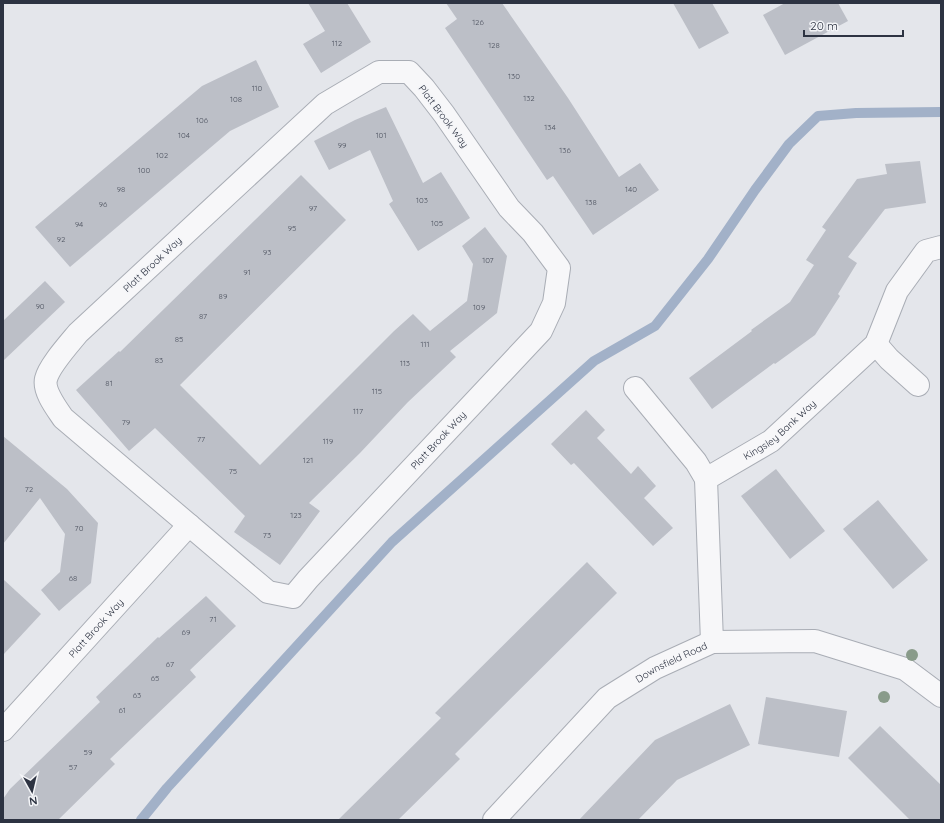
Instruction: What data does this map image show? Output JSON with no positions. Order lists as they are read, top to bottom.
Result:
{
  "streets": {
    "street": ["Platt Brook Way", "Kingsley Bank Way", "Downsfield Road"]
  },
  "house_numbers": [
    "126",
    "112",
    "128",
    "130",
    "110",
    "132",
    "108",
    "106",
    "134",
    "104",
    "101",
    "99",
    "136",
    "102",
    "100",
    "98",
    "140",
    "103",
    "138",
    "96",
    "97",
    "105",
    "94",
    "95",
    "92",
    "93",
    "107",
    "91",
    "89",
    "90",
    "109",
    "87",
    "85",
    "111",
    "83",
    "113",
    "81",
    "115",
    "117",
    "79",
    "77",
    "119",
    "121",
    "75",
    "72",
    "123",
    "70",
    "73",
    "68",
    "71",
    "69",
    "67",
    "65",
    "63",
    "61",
    "59",
    "57"
  ],
  "scale_bar": "20 m",
  "north": "bottom"
}
